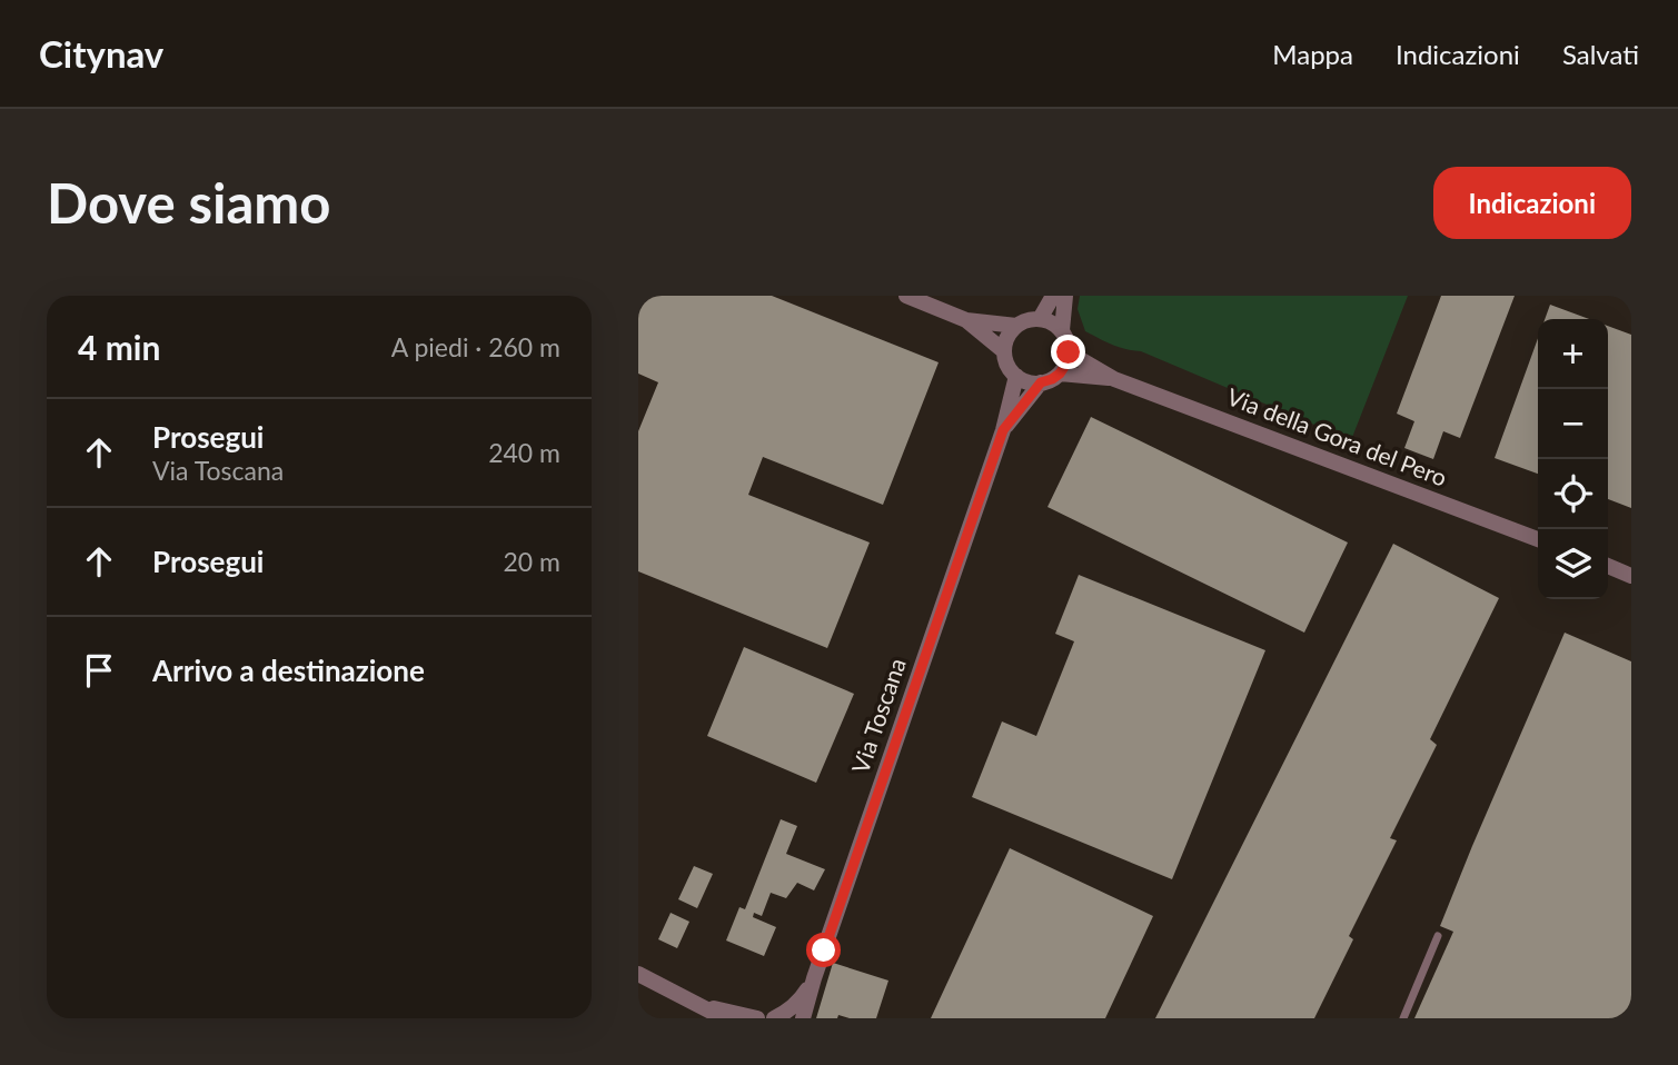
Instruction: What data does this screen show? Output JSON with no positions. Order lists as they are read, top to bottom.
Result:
{
  "streets": {
    "street": ["Via della Gora del Pero", "Via Toscana"]
  },
  "crossings": [
    ["Via della Gora del Pero", "Via Toscana"]
  ],
  "page": {
    "header": "Citynav",
    "nav": ["Mappa", "Indicazioni", "Salvati"],
    "buttons": "Indicazioni",
    "title": "Dove siamo",
    "heading": ["4 min", "A piedi · 260 m"],
    "map_buttons": ["+", "−"],
    "list": [
      ["Prosegui", "Via Toscana", "240 m"],
      ["Prosegui", "20 m"],
      "Arrivo a destinazione"
    ]
  }
}
